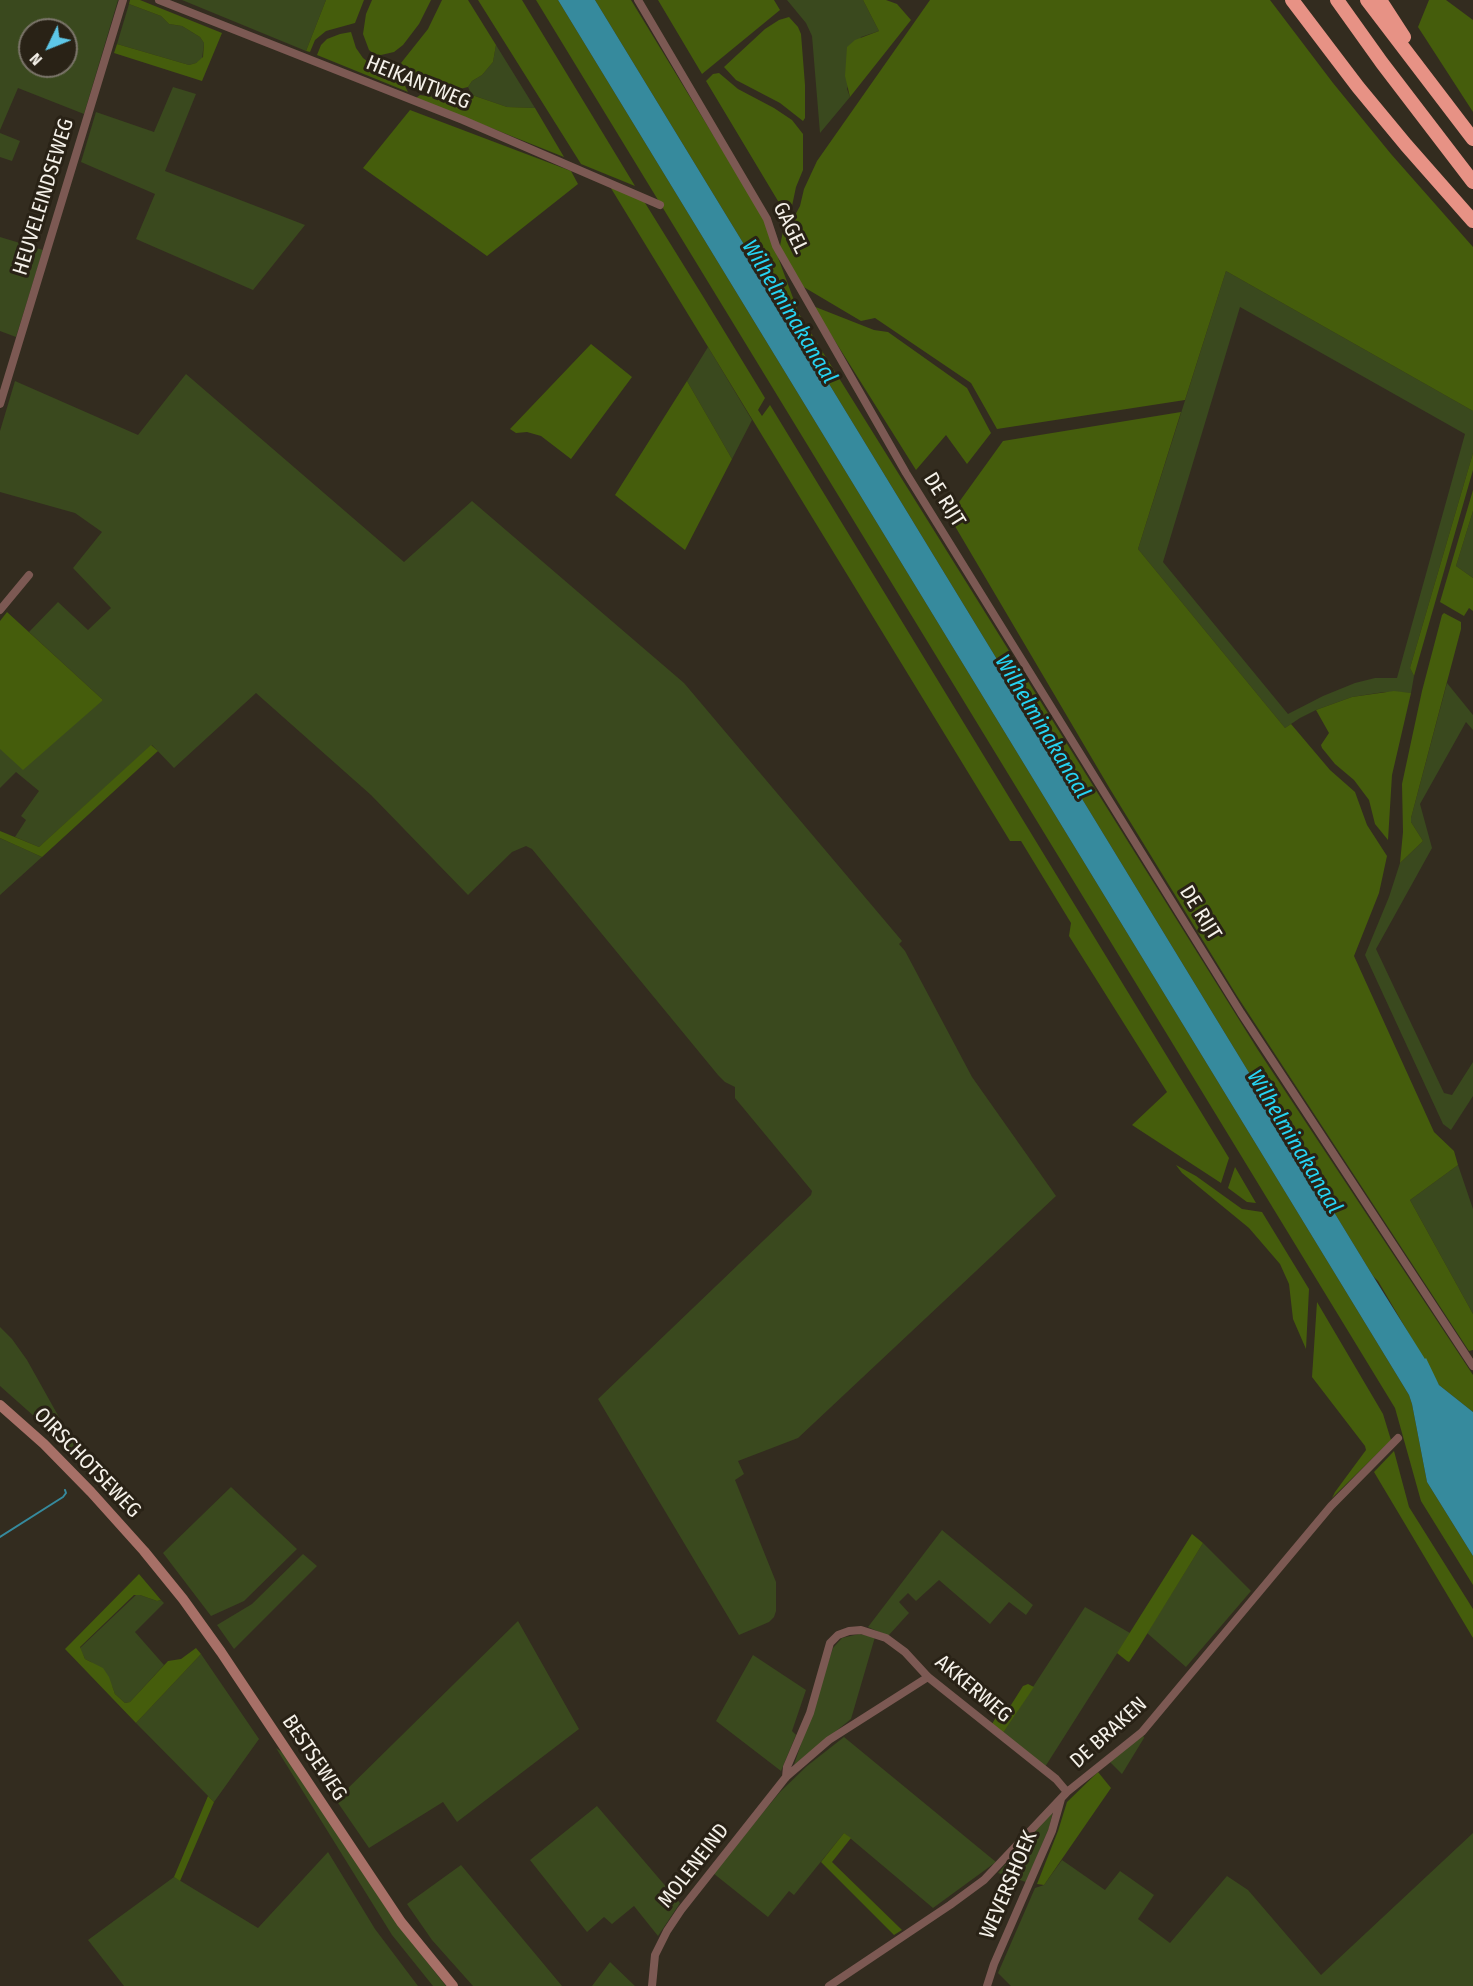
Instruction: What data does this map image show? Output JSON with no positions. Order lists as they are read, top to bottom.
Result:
{
  "streets": {
    "main road": ["OIRSCHOTSEWEG", "BESTSEWEG"],
    "street": [
      "HEIKANTWEG",
      "HEUVELEINDSEWEG",
      "GAGEL",
      "DE RIJT",
      "AKKERWEG",
      "DE BRAKEN",
      "MOLENEIND",
      "WEVERSHOEK"
    ]
  },
  "crossings": [
    ["GAGEL", "DE RIJT"],
    ["OIRSCHOTSEWEG", "BESTSEWEG"],
    ["AKKERWEG", "DE BRAKEN"],
    ["AKKERWEG", "MOLENEIND"],
    ["AKKERWEG", "WEVERSHOEK"],
    ["DE BRAKEN", "WEVERSHOEK"]
  ],
  "water": ["Wilhelminakanaal"],
  "north": "bottom left"
}
